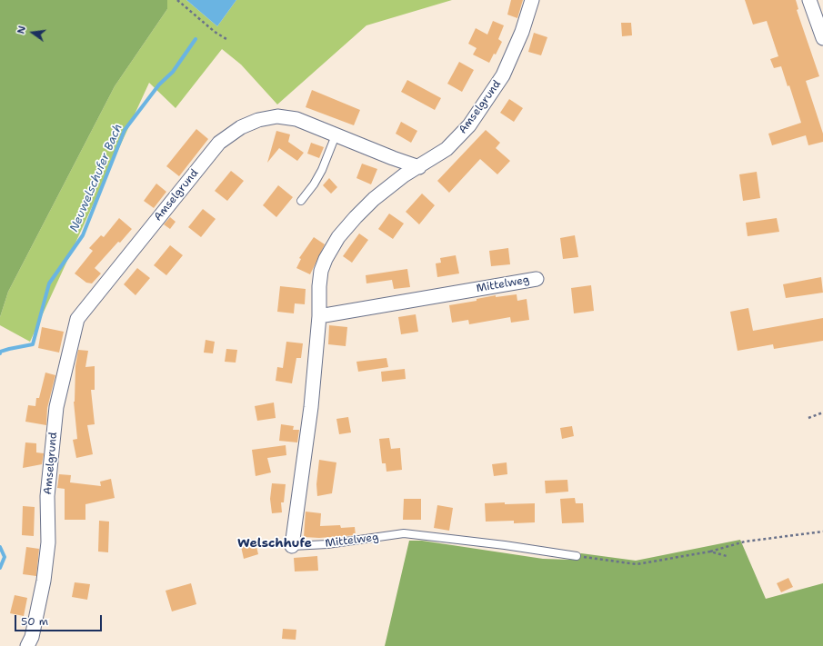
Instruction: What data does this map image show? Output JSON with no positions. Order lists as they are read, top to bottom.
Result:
{
  "streets": {
    "street": ["Amselgrund", "Mittelweg"]
  },
  "crossings": [
    ["Amselgrund", "Mittelweg"]
  ],
  "districts": ["Welschhufe"],
  "water": ["Neuwelschufer Bach"],
  "scale_bar": "50 m",
  "north": "left"
}
